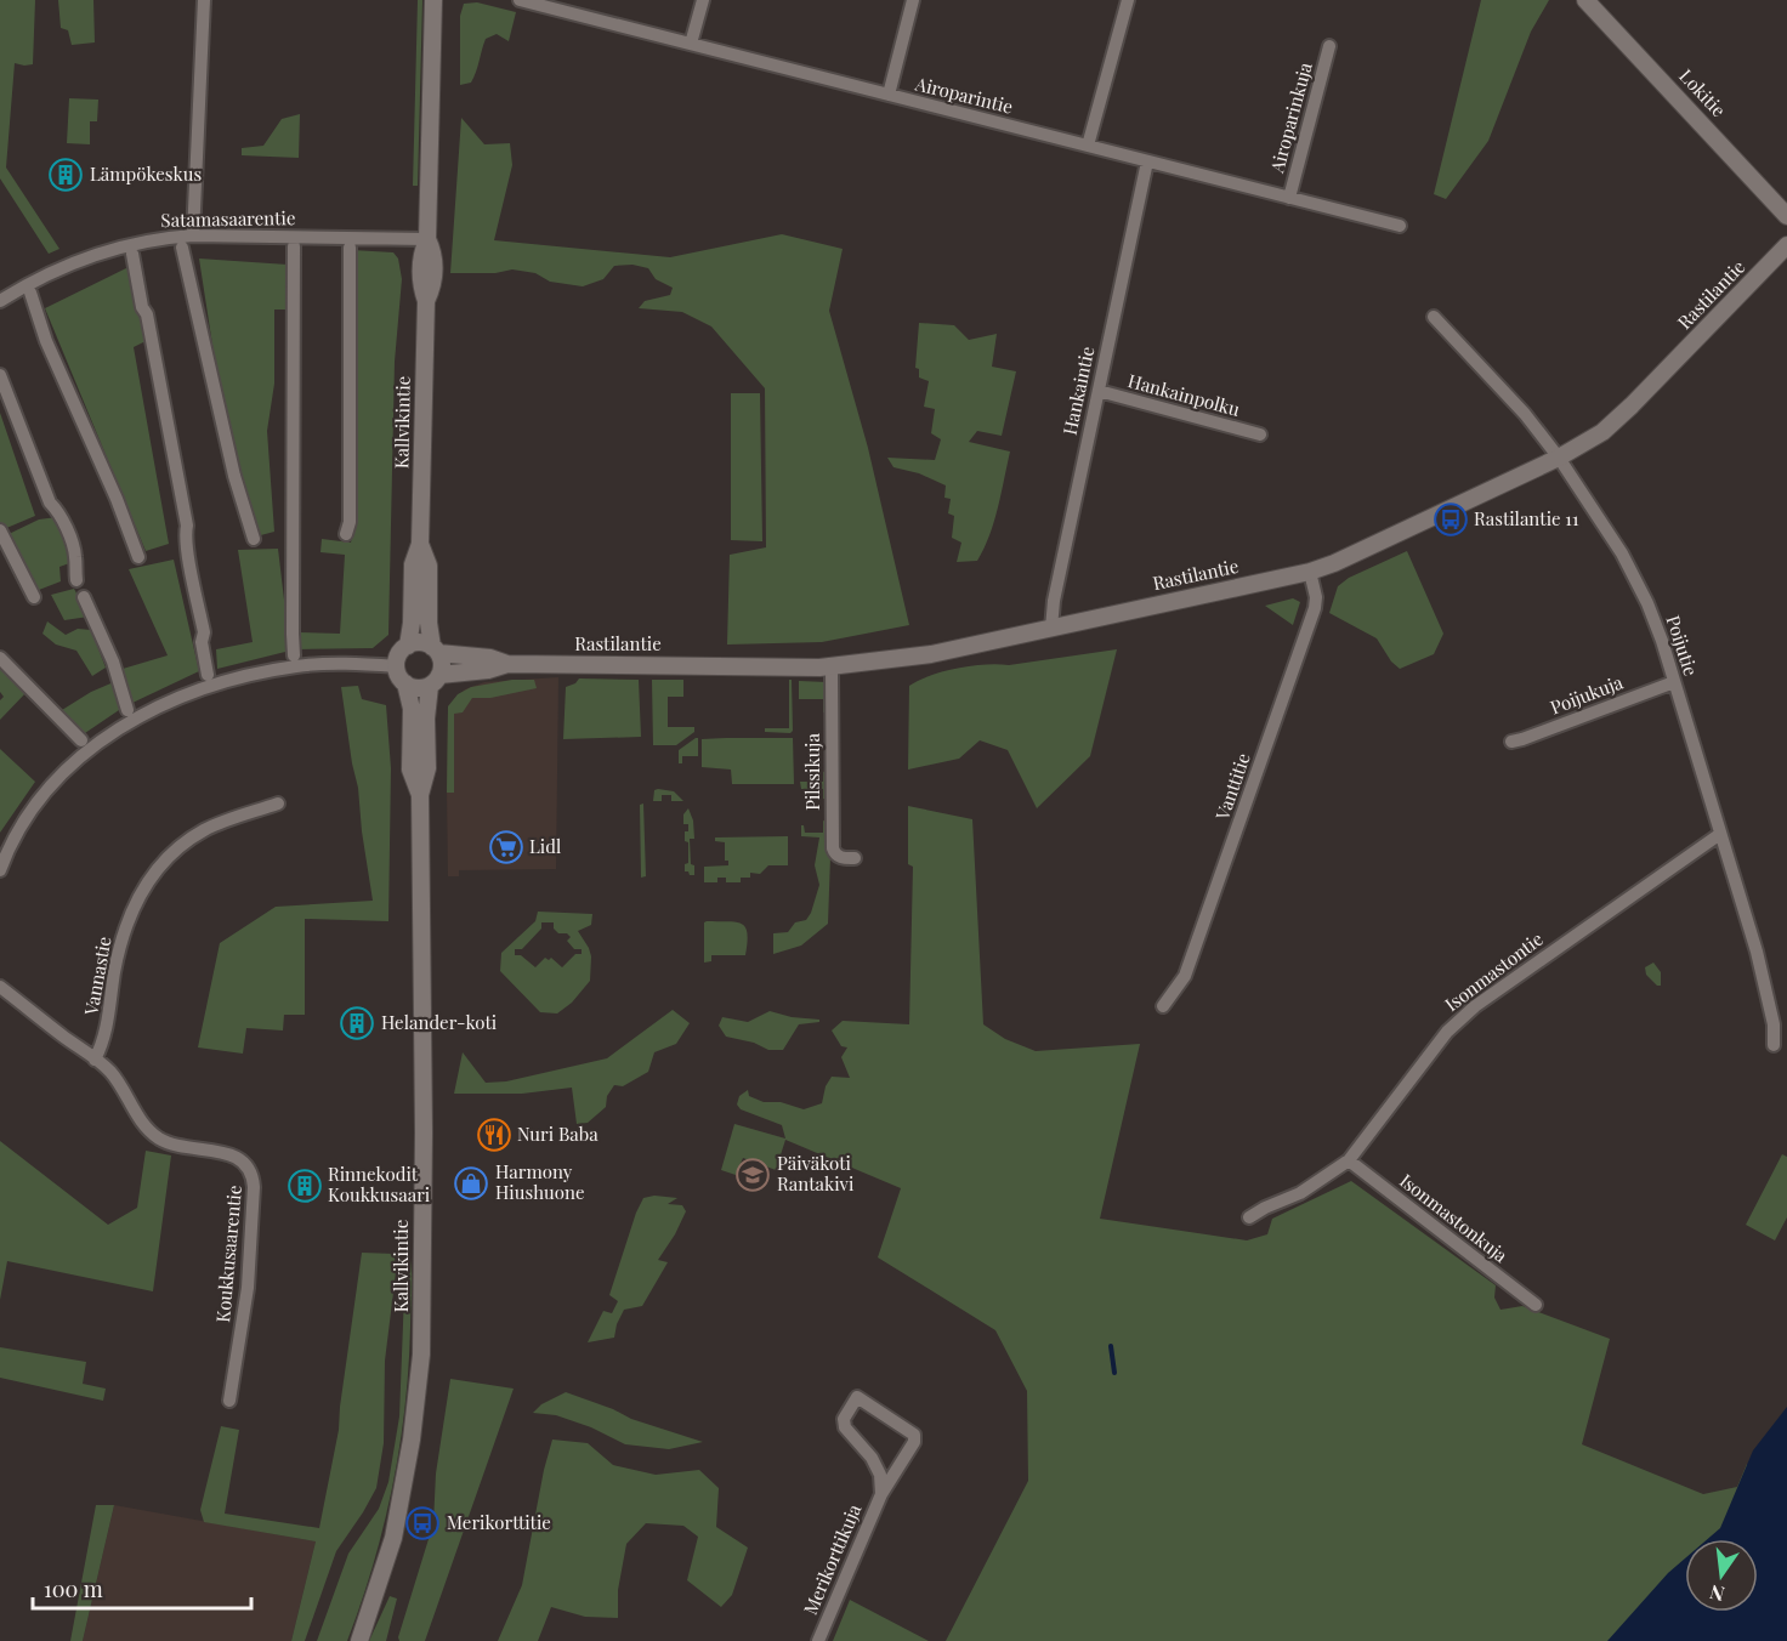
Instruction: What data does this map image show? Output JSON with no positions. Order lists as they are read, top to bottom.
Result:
{
  "streets": {
    "main road": ["Lokitie", "Rastilantie", "Kallvikintie"],
    "street": [
      "Airoparintie",
      "Airoparinkuja",
      "Satamasaarentie",
      "Hankaintie",
      "Hankainpolku",
      "Poijutie",
      "Poijukuja",
      "Pilssikuja",
      "Vanttitie",
      "Isonmastontie",
      "Vannastie",
      "Isonmastonkuja",
      "Koukkusaarentie",
      "Merikorttikuja"
    ]
  },
  "crossings": [
    ["Airoparintie", "Airoparinkuja"],
    ["Airoparintie", "Hankaintie"],
    ["Satamasaarentie", "Kallvikintie"],
    ["Rastilantie", "Hankaintie"],
    ["Rastilantie", "Kallvikintie"],
    ["Rastilantie", "Poijutie"],
    ["Rastilantie", "Pilssikuja"],
    ["Rastilantie", "Vanttitie"],
    ["Hankaintie", "Hankainpolku"],
    ["Poijutie", "Poijukuja"],
    ["Poijutie", "Isonmastontie"],
    ["Isonmastontie", "Isonmastonkuja"],
    ["Vannastie", "Koukkusaarentie"]
  ],
  "places": {
    "building": ["Lämpökeskus", "Helander-koti", "Rinnekodit Koukkusaari"],
    "bus stop": ["Rastilantie 11", "Merikorttitie"],
    "supermarket": ["Lidl"],
    "restaurant": ["Nuri Baba"],
    "school or university": ["Päiväkoti Rantakivi"],
    "shop": ["Harmony Hiushuone"]
  },
  "scale_bar": "100 m",
  "north": "bottom"
}
